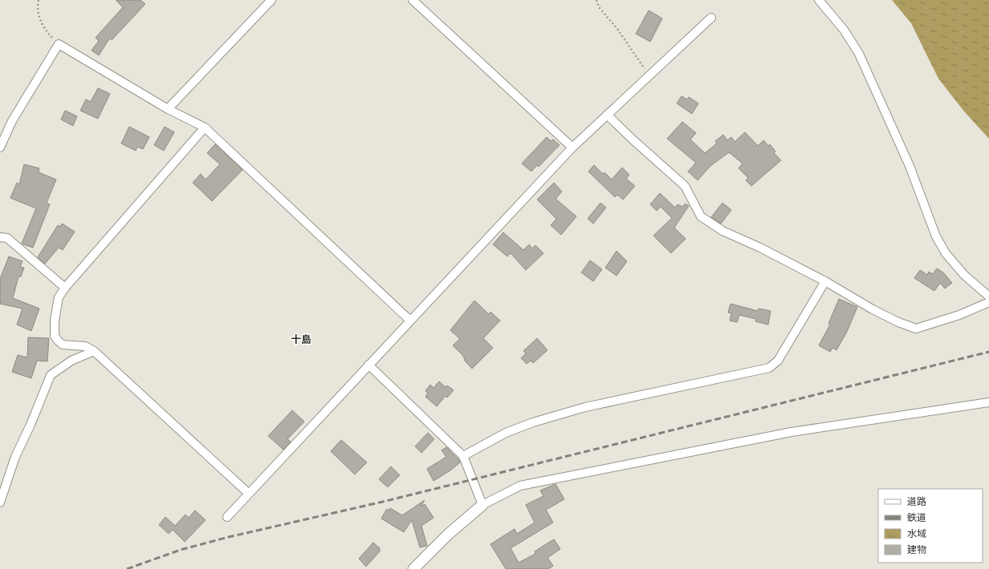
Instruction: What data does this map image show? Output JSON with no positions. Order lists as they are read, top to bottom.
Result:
{
  "districts": ["十島"],
  "legend": [
    "道路",
    "鉄道",
    "水域",
    "建物"
  ]
}
